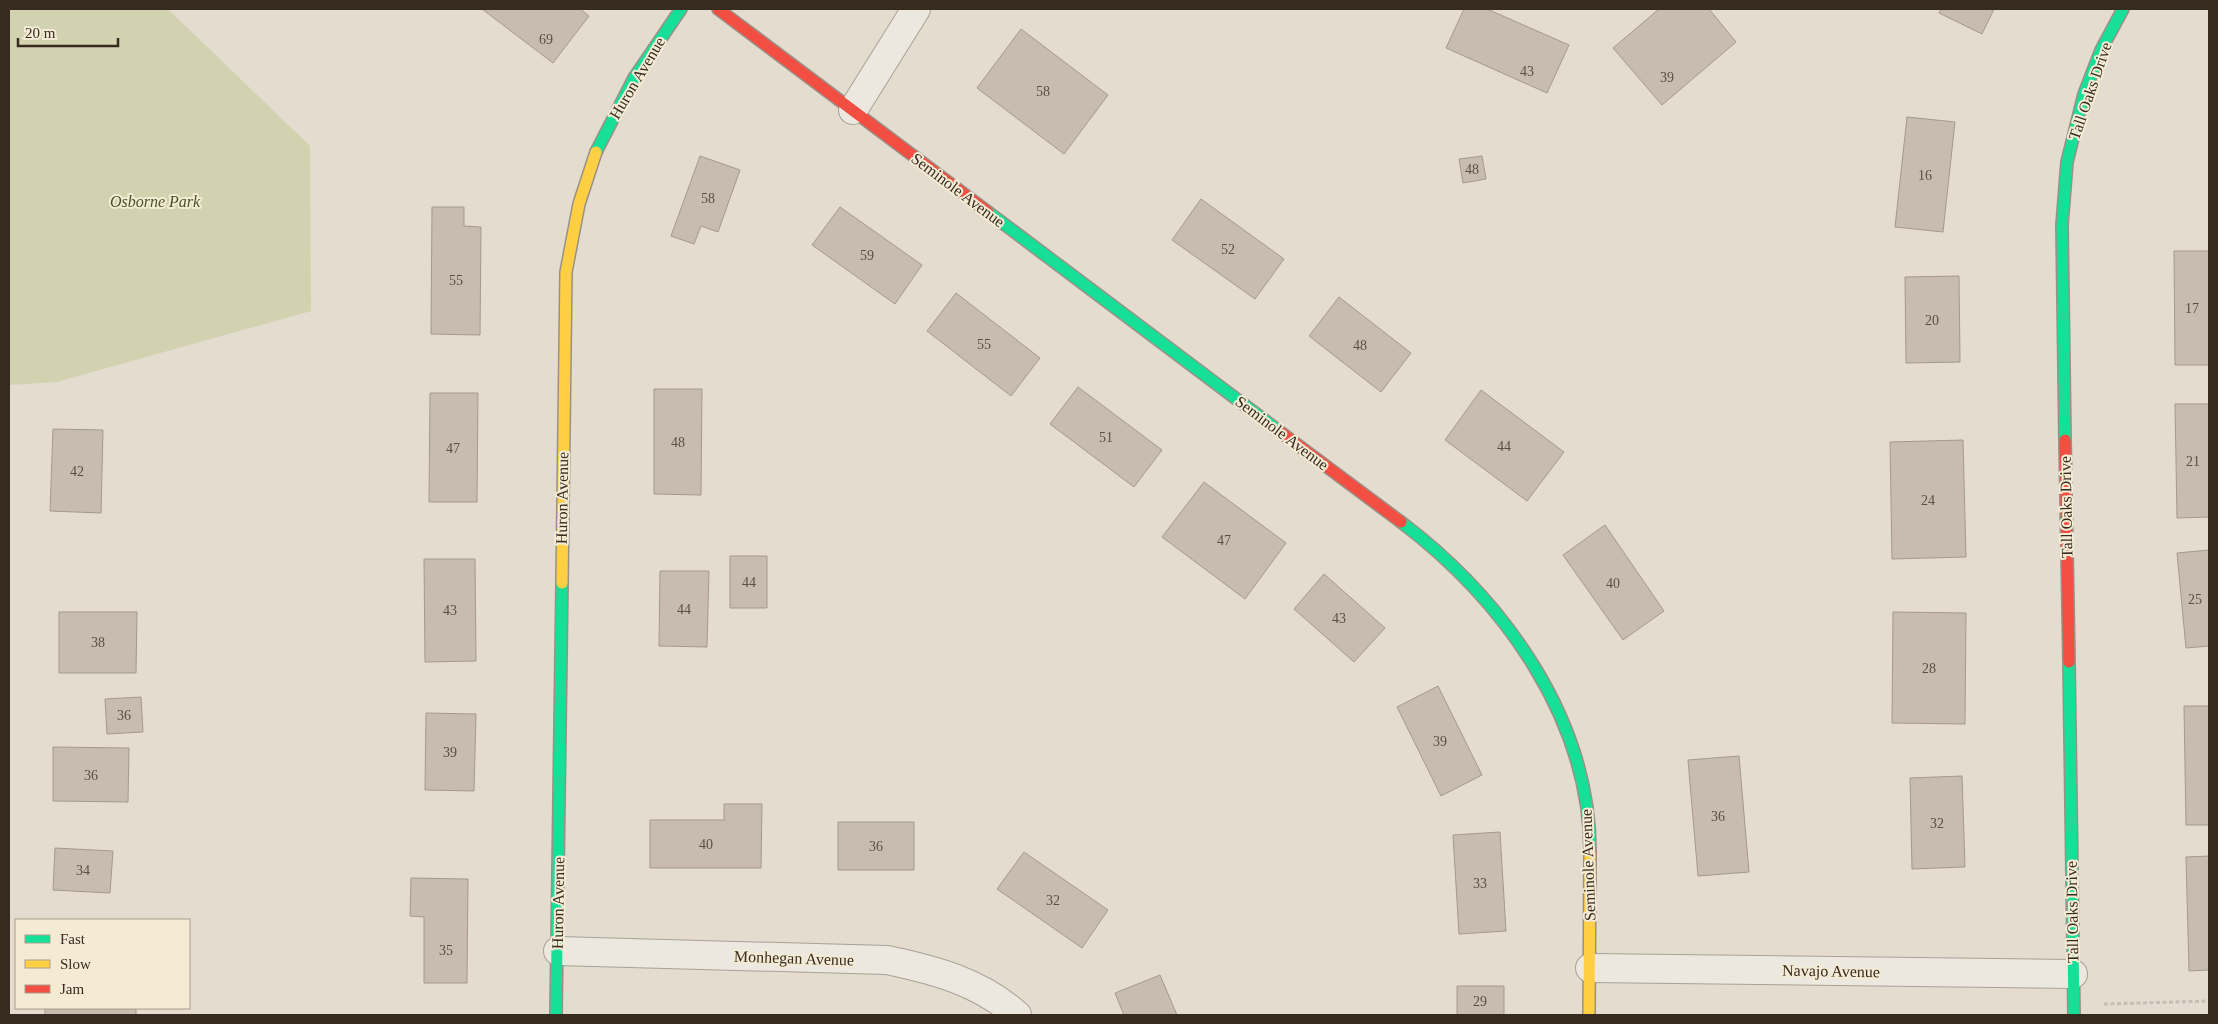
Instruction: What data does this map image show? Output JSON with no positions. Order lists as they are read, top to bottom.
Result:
{
  "streets": {
    "street": [
      "Huron Avenue",
      "Tall Oaks Drive",
      "Seminole Avenue",
      "Monhegan Avenue",
      "Navajo Avenue"
    ]
  },
  "crossings": [
    ["Huron Avenue", "Monhegan Avenue"],
    ["Tall Oaks Drive", "Navajo Avenue"],
    ["Seminole Avenue", "Navajo Avenue"]
  ],
  "parks": ["Osborne Park"],
  "house_numbers": [
    "69",
    "43",
    "39",
    "58",
    "48",
    "16",
    "58",
    "52",
    "59",
    "55",
    "17",
    "20",
    "55",
    "48",
    "51",
    "48",
    "44",
    "47",
    "21",
    "42",
    "24",
    "47",
    "44",
    "40",
    "25",
    "44",
    "43",
    "43",
    "38",
    "28",
    "36",
    "39",
    "39",
    "36",
    "36",
    "32",
    "40",
    "36",
    "34",
    "33",
    "32",
    "35",
    "29"
  ],
  "legend": ["Fast", "Slow", "Jam"],
  "scale_bar": "20 m"
}
